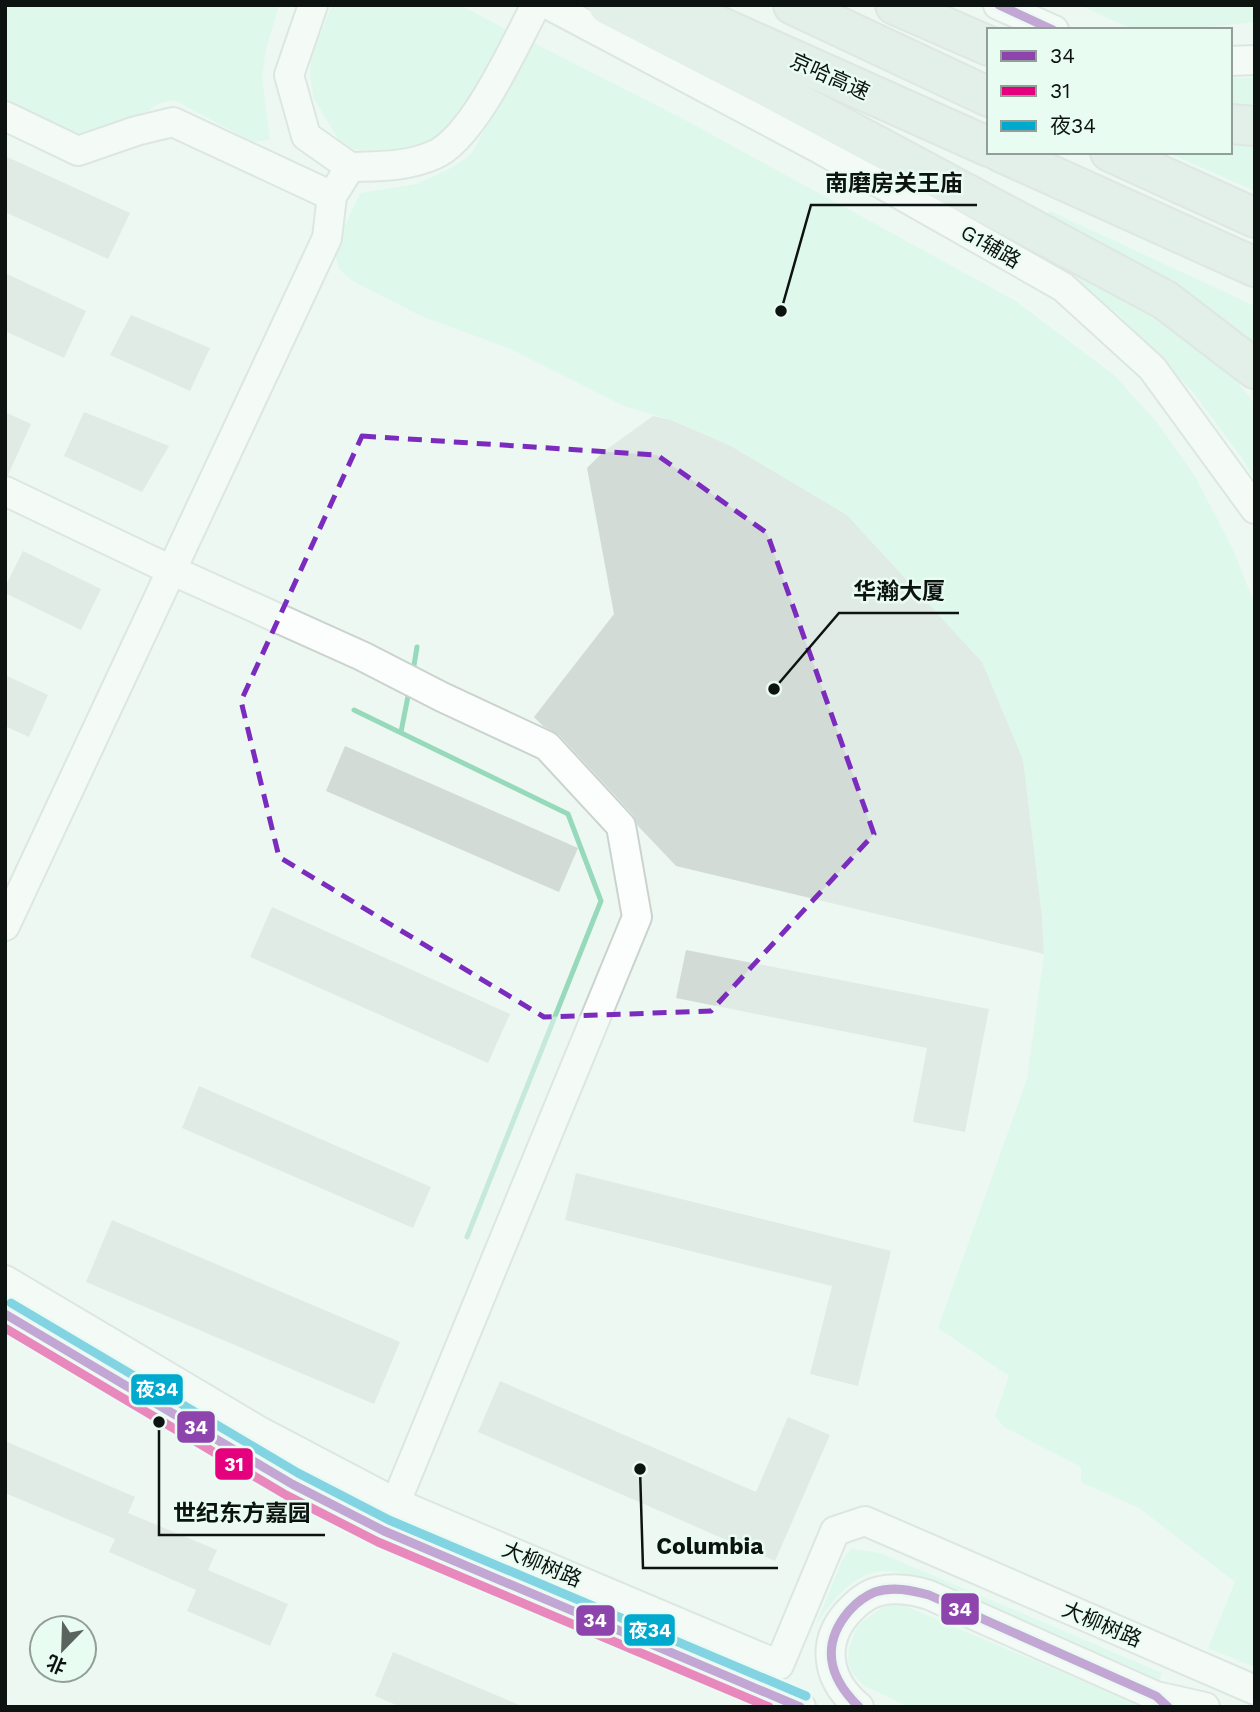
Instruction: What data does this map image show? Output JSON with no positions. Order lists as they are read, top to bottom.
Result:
{
  "streets": {
    "highway": ["京哈高速"],
    "street": ["G1辅路", "大柳树路"]
  },
  "places": [
    "南磨房关王庙",
    "华瀚大厦",
    "世纪东方嘉园",
    "Columbia"
  ],
  "lines": ["transit line 34", "transit line 夜34", "transit line 31"],
  "legend": ["34", "31", "夜34"],
  "north": "bottom left"
}
